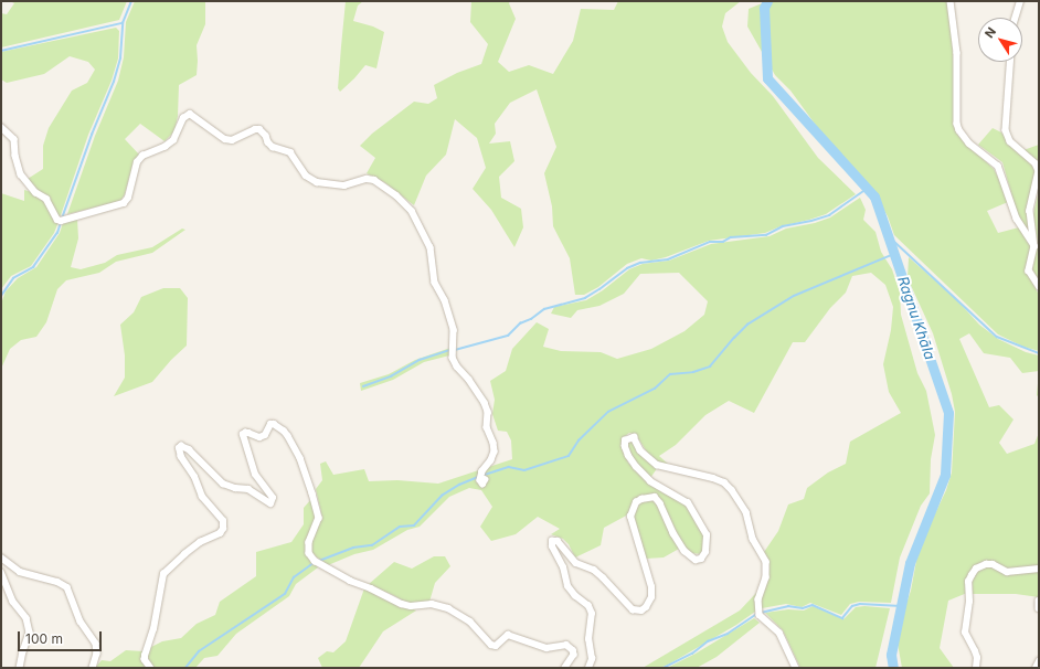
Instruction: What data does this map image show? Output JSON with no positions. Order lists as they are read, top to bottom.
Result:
{
  "water": ["Ragnu Khāla"],
  "scale_bar": "100 m",
  "north": "top left"
}
